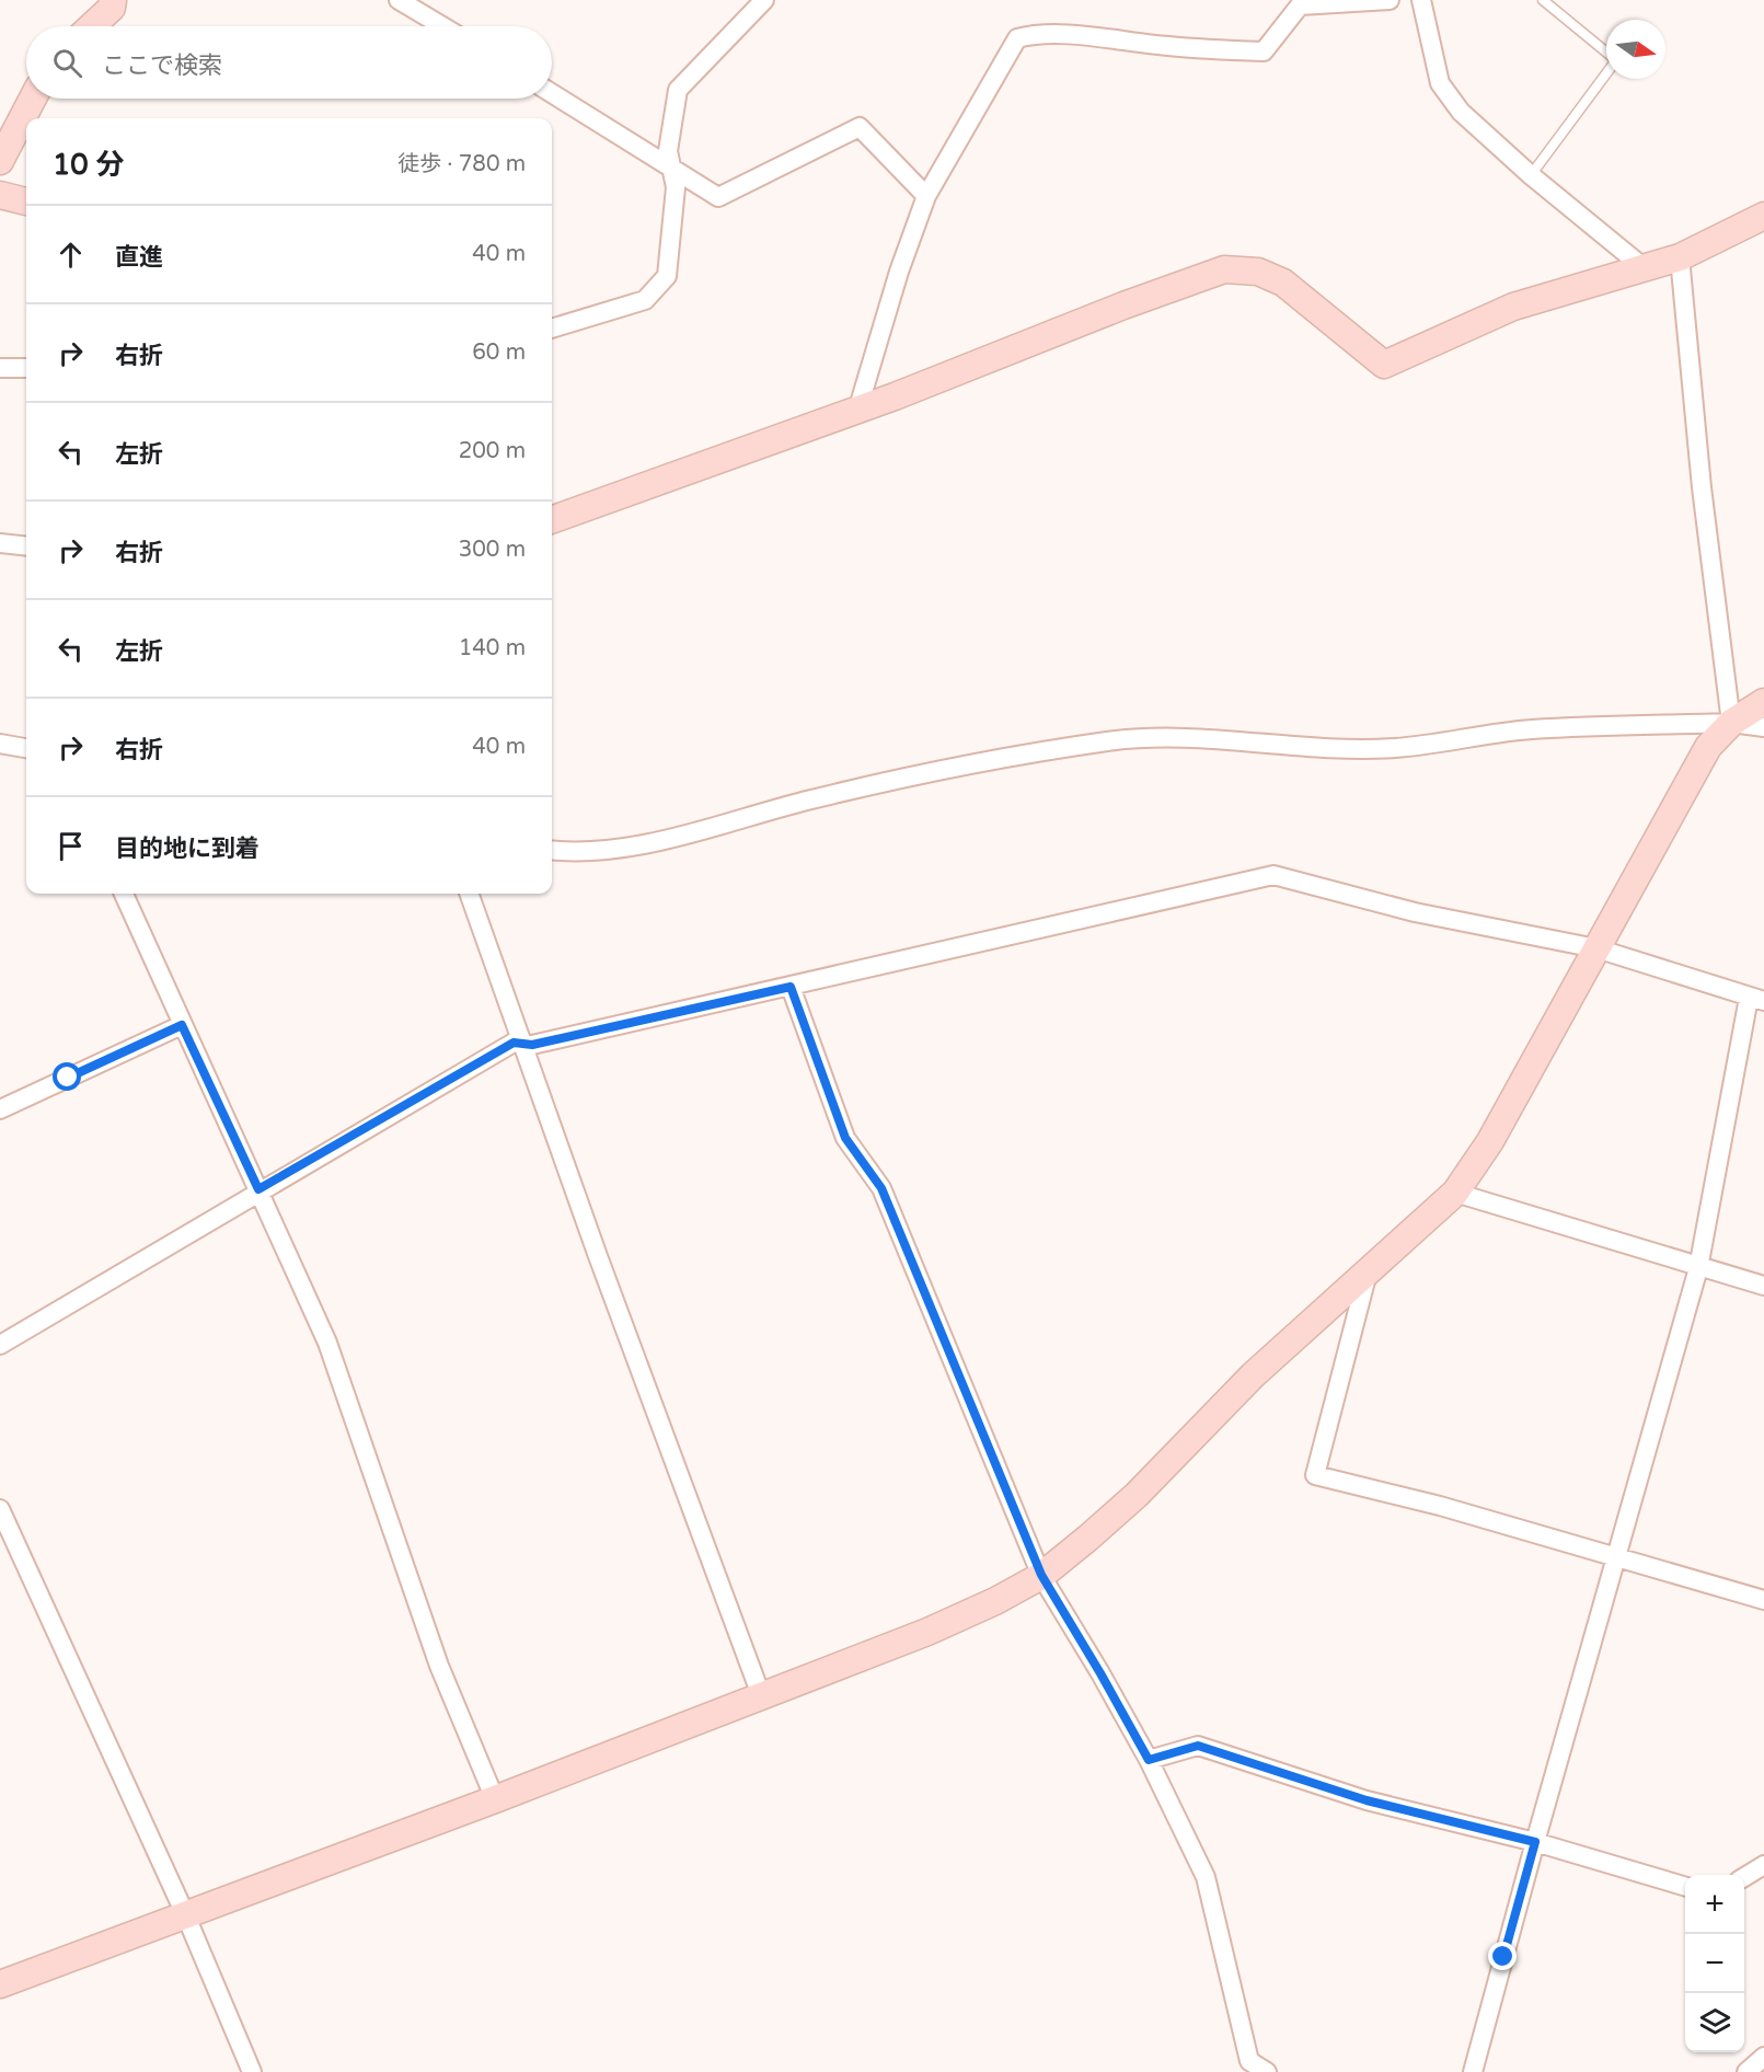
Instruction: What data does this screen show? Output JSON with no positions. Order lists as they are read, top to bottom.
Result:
{
  "north": "right",
  "page": {
    "search": "ここで検索",
    "heading": ["10 分", "徒歩 · 780 m"],
    "list": [
      ["直進", "40 m"],
      ["右折", "60 m"],
      ["左折", "200 m"],
      ["右折", "300 m"],
      ["左折", "140 m"],
      ["右折", "40 m"],
      "目的地に到着"
    ],
    "map_buttons": ["+", "−"]
  }
}
